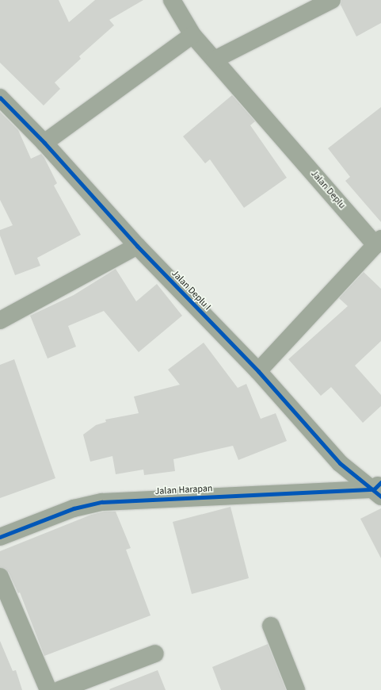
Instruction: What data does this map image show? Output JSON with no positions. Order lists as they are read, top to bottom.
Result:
{
  "streets": {
    "street": ["Jalan Deplu", "Jalan Deplu I", "Jalan Harapan"]
  },
  "crossings": [
    ["Jalan Deplu", "Jalan Deplu I"],
    ["Jalan Deplu I", "Jalan Harapan"]
  ]
}
